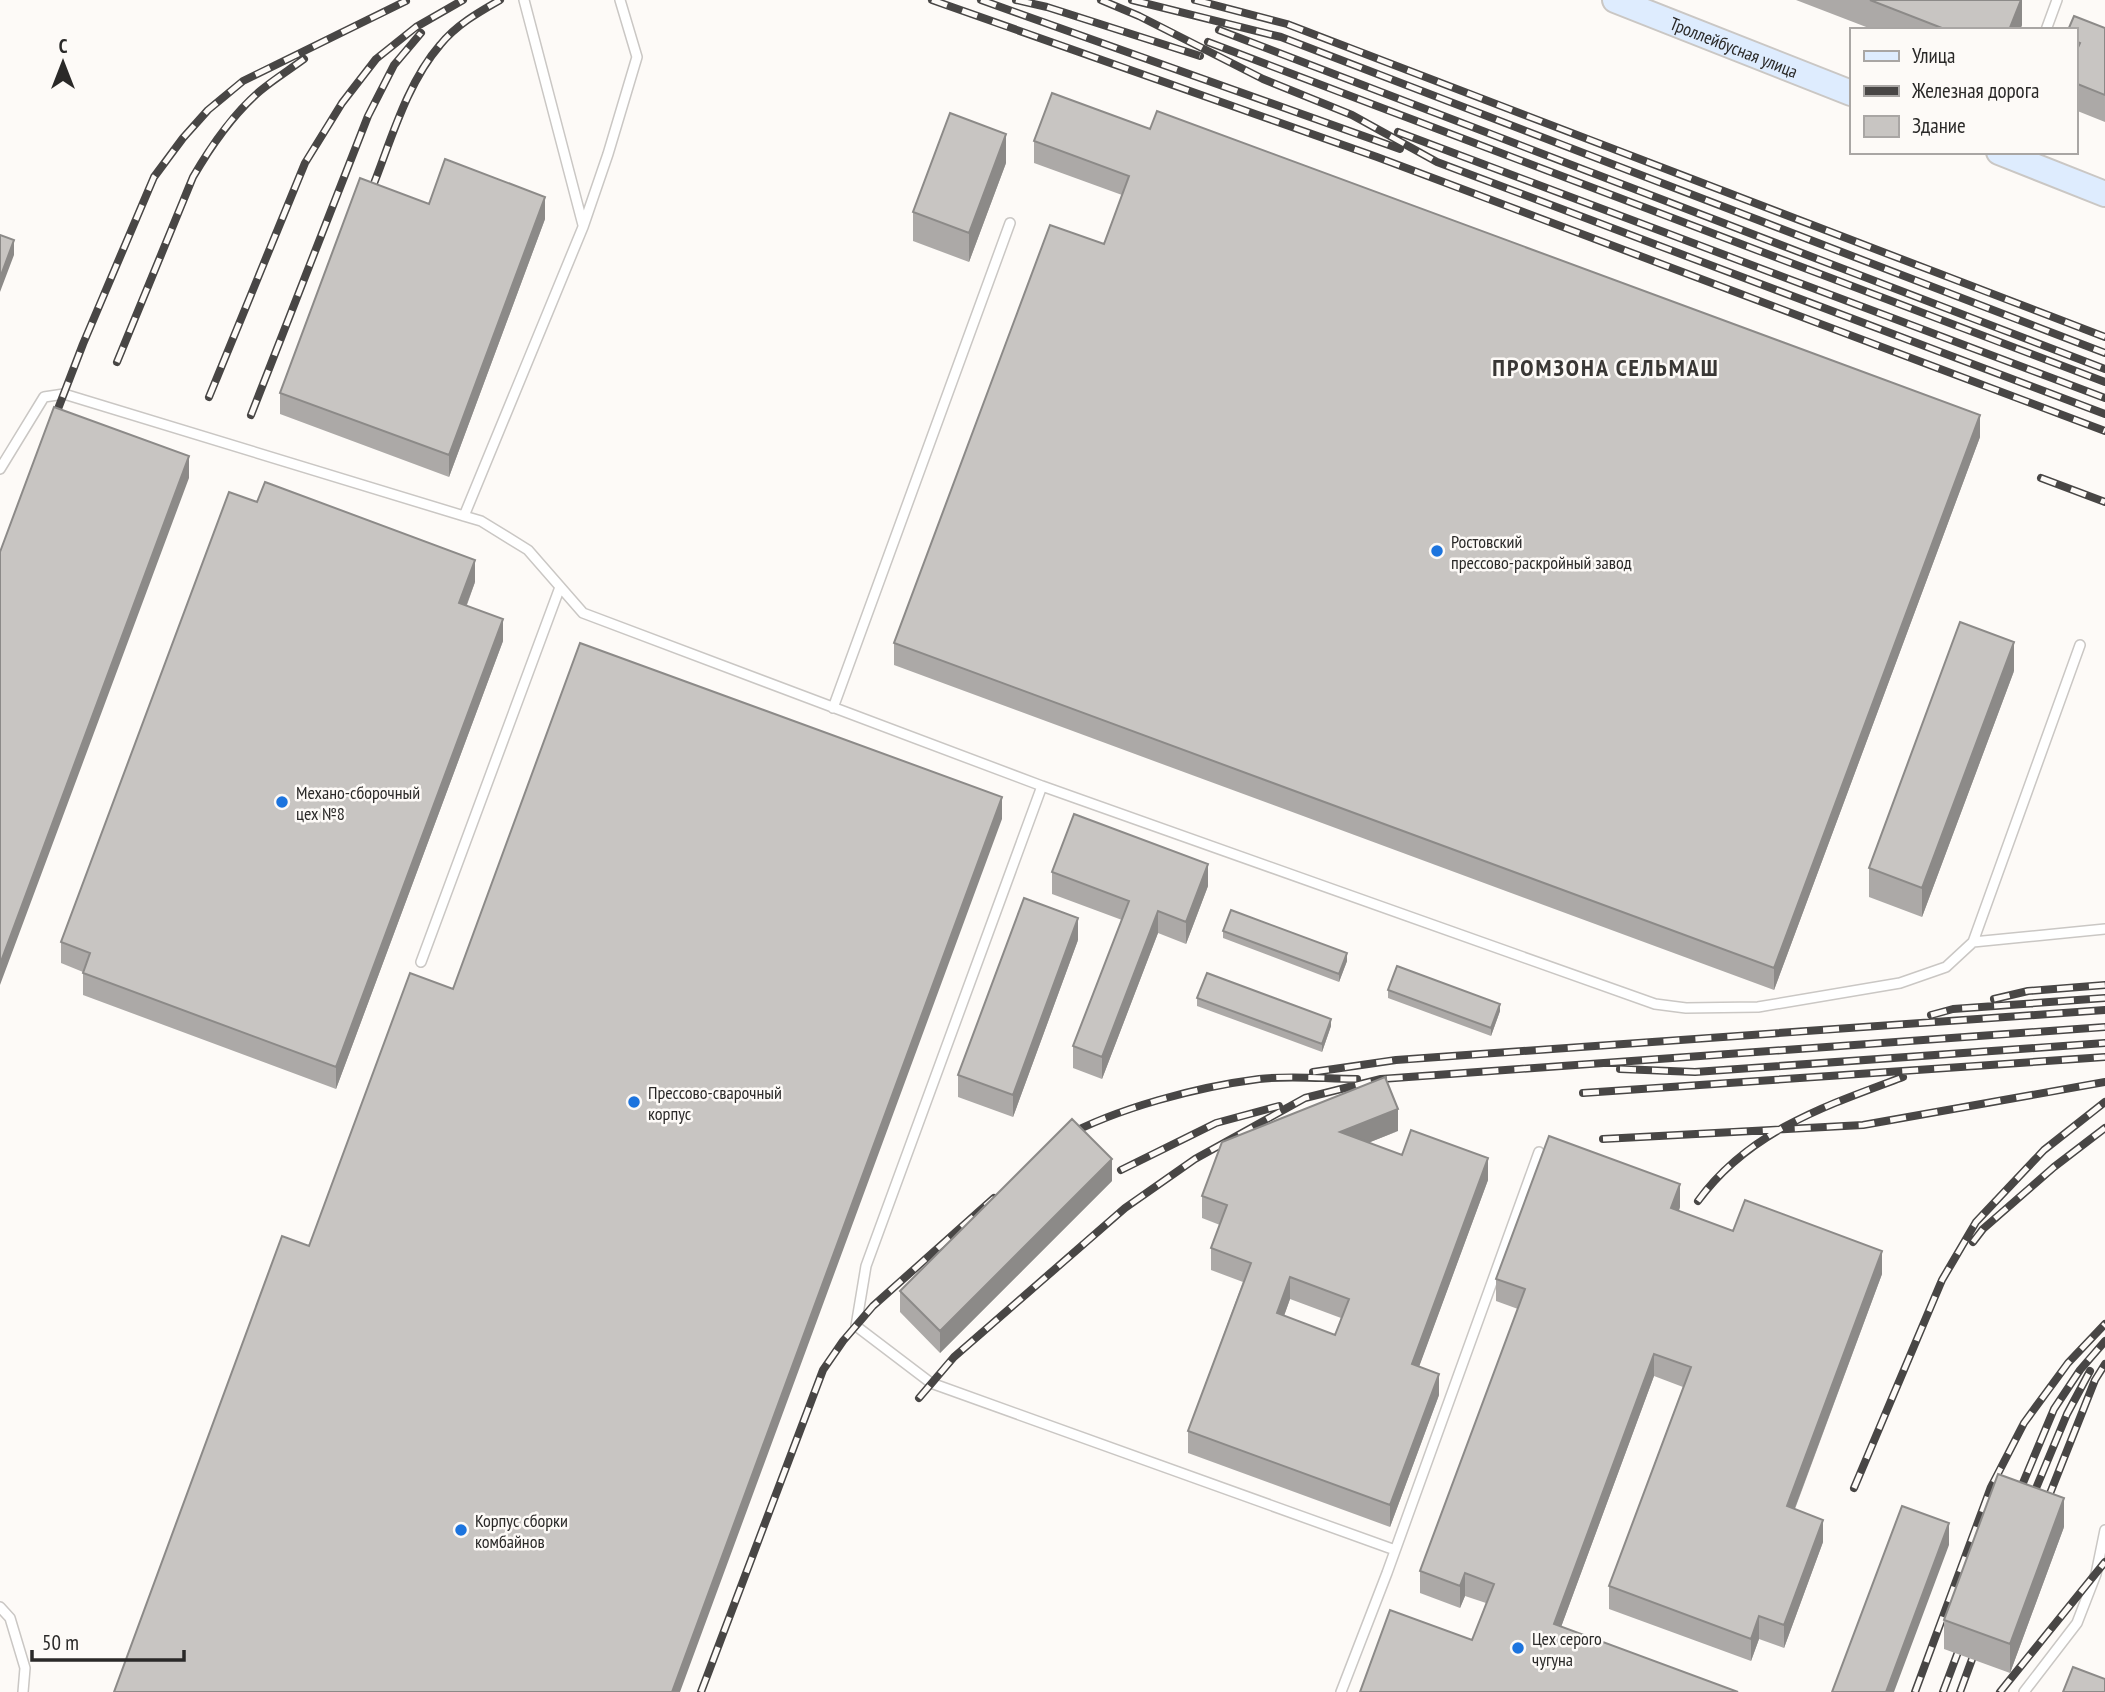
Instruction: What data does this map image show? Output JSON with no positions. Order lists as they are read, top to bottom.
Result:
{
  "streets": {
    "main road": ["Троллейбусная улица"]
  },
  "districts": ["ПРОМЗОНА СЕЛЬМАШ"],
  "places": [
    "Ростовский прессово-раскройный завод",
    "Механо-сборочный цех №8",
    "Прессово-сварочный корпус",
    "Корпус сборки комбайнов",
    "Цех серого чугуна"
  ],
  "legend": ["Улица", "Железная дорога", "Здание"],
  "scale_bar": "50 m",
  "north": "top"
}
